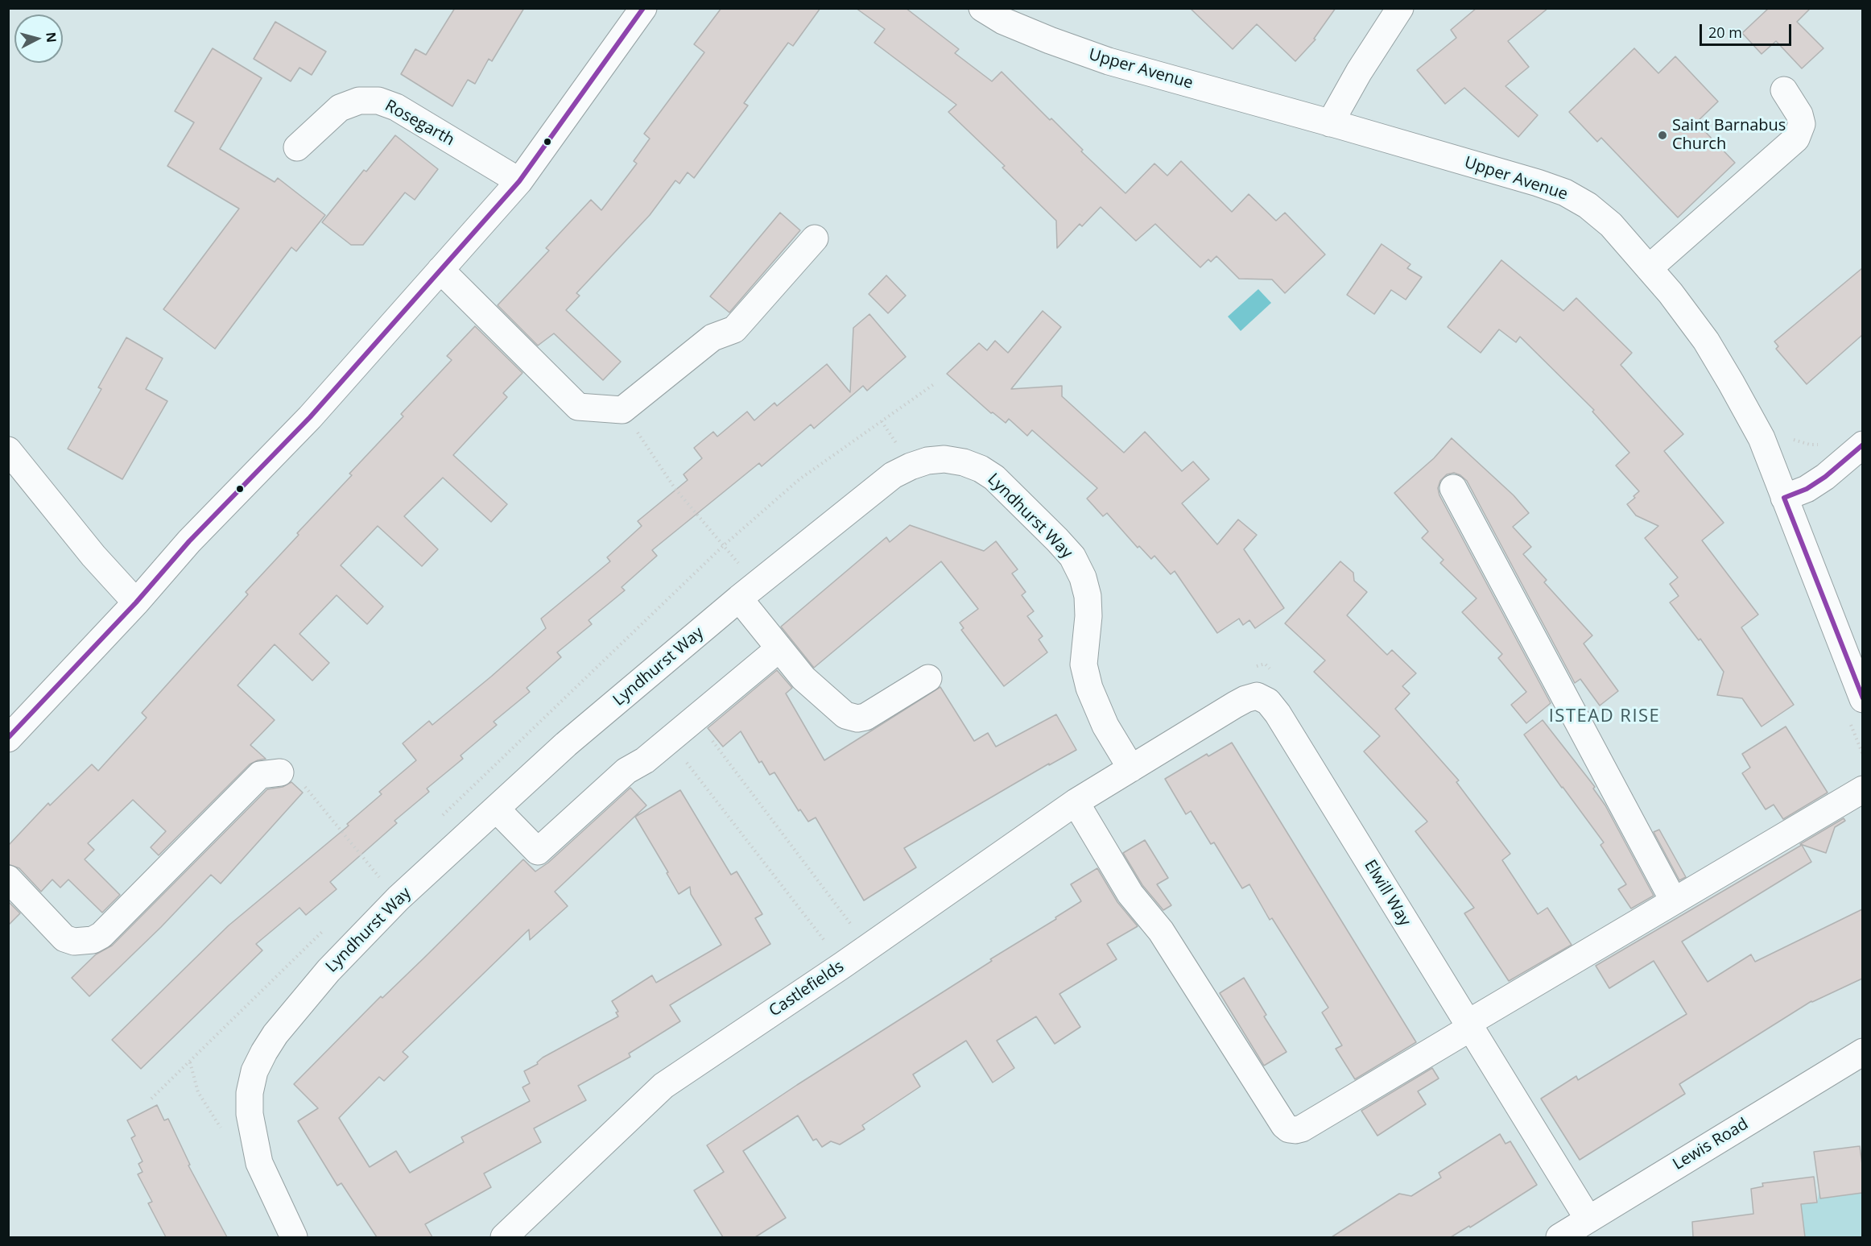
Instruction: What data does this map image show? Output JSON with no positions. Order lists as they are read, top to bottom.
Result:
{
  "streets": {
    "street": [
      "Upper Avenue",
      "Rosegarth",
      "Lyndhurst Way",
      "Elwill Way",
      "Castlefields",
      "Lewis Road"
    ]
  },
  "crossings": [
    ["Lyndhurst Way", "Elwill Way"],
    ["Lyndhurst Way", "Castlefields"],
    ["Elwill Way", "Castlefields"],
    ["Elwill Way", "Lewis Road"]
  ],
  "districts": ["ISTEAD RISE"],
  "places": ["Saint Barnabus Church"],
  "scale_bar": "20 m",
  "north": "right"
}
